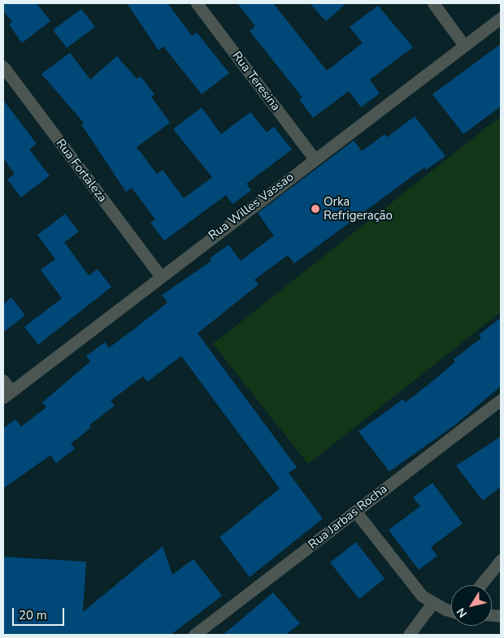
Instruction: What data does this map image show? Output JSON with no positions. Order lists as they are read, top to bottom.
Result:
{
  "streets": {
    "street": [
      "Rua Teresina",
      "Rua Fortaleza",
      "Rua Willes Vassao",
      "Rua Jarbas Rocha"
    ]
  },
  "crossings": [
    ["Rua Teresina", "Rua Willes Vassao"],
    ["Rua Fortaleza", "Rua Willes Vassao"]
  ],
  "places": ["Orka Refrigeração"],
  "scale_bar": "20 m",
  "north": "bottom left"
}
